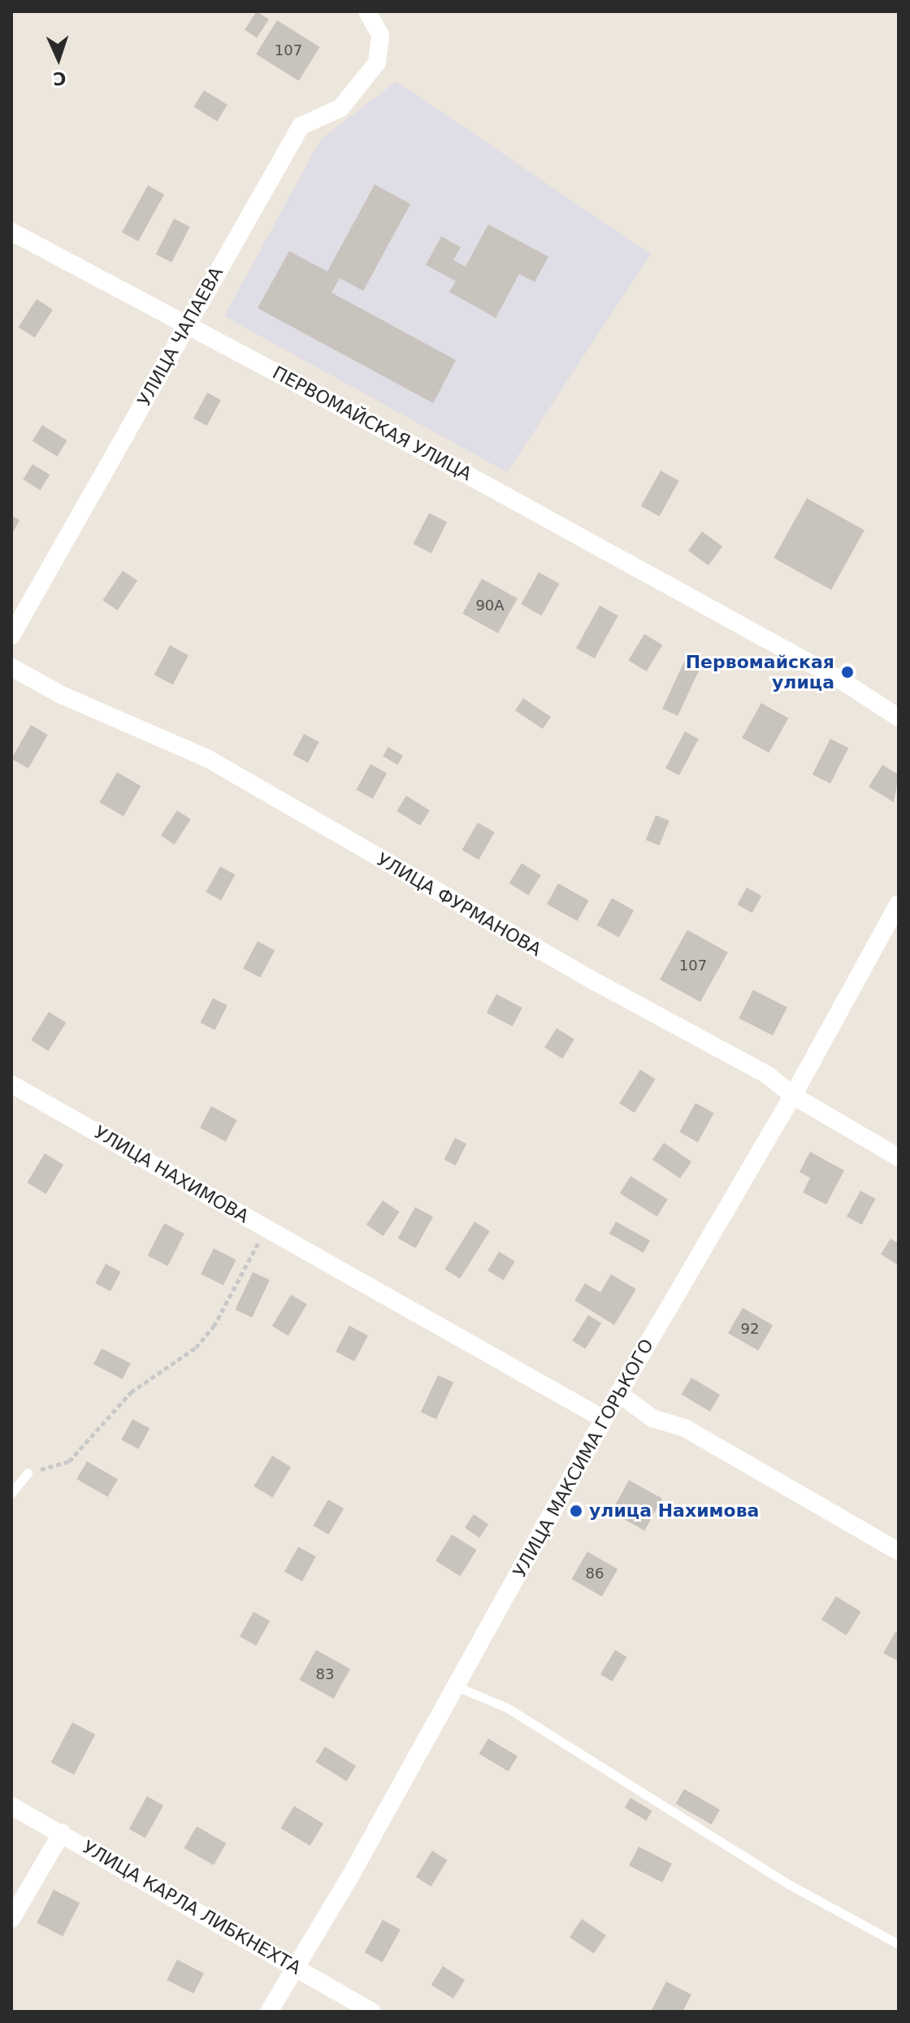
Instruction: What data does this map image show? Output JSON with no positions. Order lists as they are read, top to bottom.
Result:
{
  "streets": {
    "street": [
      "УЛИЦА ЧАПАЕВА",
      "ПЕРВОМАЙСКАЯ УЛИЦА",
      "УЛИЦА ФУРМАНОВА",
      "УЛИЦА НАХИМОВА",
      "УЛИЦА МАКСИМА ГОРЬКОГО",
      "УЛИЦА КАРЛА ЛИБКНЕХТА"
    ]
  },
  "crossings": [
    ["УЛИЦА ЧАПАЕВА", "ПЕРВОМАЙСКАЯ УЛИЦА"],
    ["УЛИЦА ФУРМАНОВА", "УЛИЦА МАКСИМА ГОРЬКОГО"],
    ["УЛИЦА НАХИМОВА", "УЛИЦА МАКСИМА ГОРЬКОГО"],
    ["УЛИЦА МАКСИМА ГОРЬКОГО", "УЛИЦА КАРЛА ЛИБКНЕХТА"]
  ],
  "places": ["Первомайская улица", "улица Нахимова"],
  "house_numbers": [
    "107",
    "90А",
    "107",
    "92",
    "86",
    "83"
  ],
  "north": "bottom"
}
